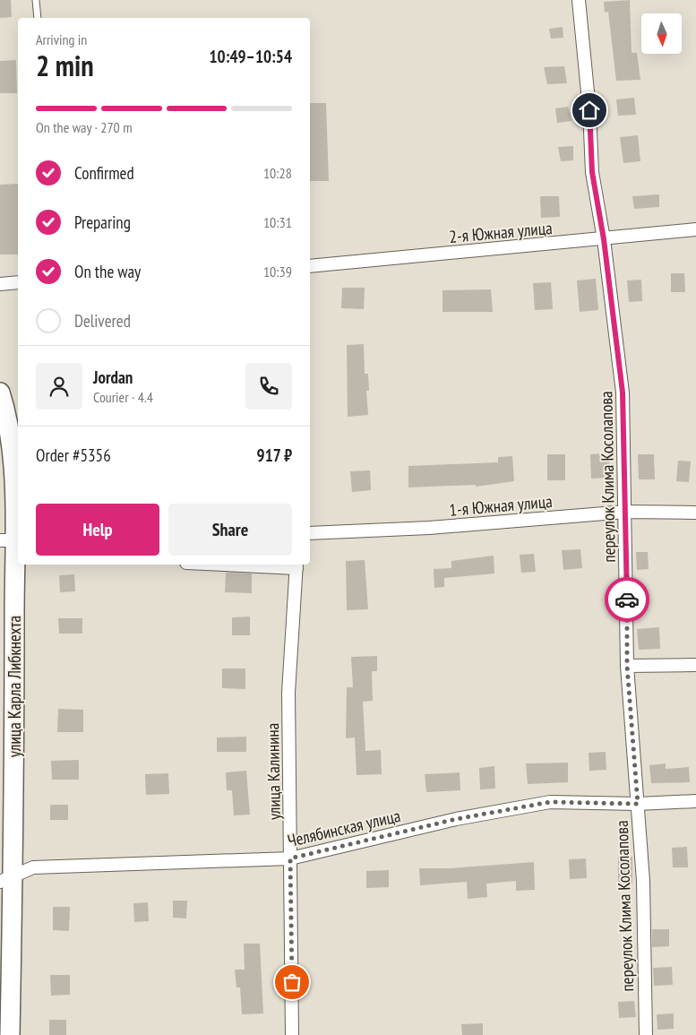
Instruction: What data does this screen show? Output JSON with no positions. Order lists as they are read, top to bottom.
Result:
{
  "streets": {
    "main road": ["улица Карла Либкнехта"],
    "street": [
      "2-я Южная улица",
      "переулок Клима Косолапова",
      "1-я Южная улица",
      "улица Калинина",
      "Челябинская улица"
    ]
  },
  "crossings": [
    ["2-я Южная улица", "переулок Клима Косолапова"],
    ["переулок Клима Косолапова", "1-я Южная улица"],
    ["переулок Клима Косолапова", "Челябинская улица"],
    ["улица Карла Либкнехта", "Челябинская улица"],
    ["улица Калинина", "Челябинская улица"]
  ],
  "north": "bottom",
  "page": {
    "heading": ["2 min", "Arriving in", "10:49–10:54"],
    "panel": [
      "Jordan",
      "Courier · 4.4",
      "Order #5356",
      "917 ₽"
    ],
    "bar": "On the way · 270 m",
    "list": [
      ["Confirmed", "10:28"],
      ["Preparing", "10:31"],
      ["On the way", "10:39"],
      "Delivered"
    ],
    "buttons": ["Help", "Share"]
  }
}
